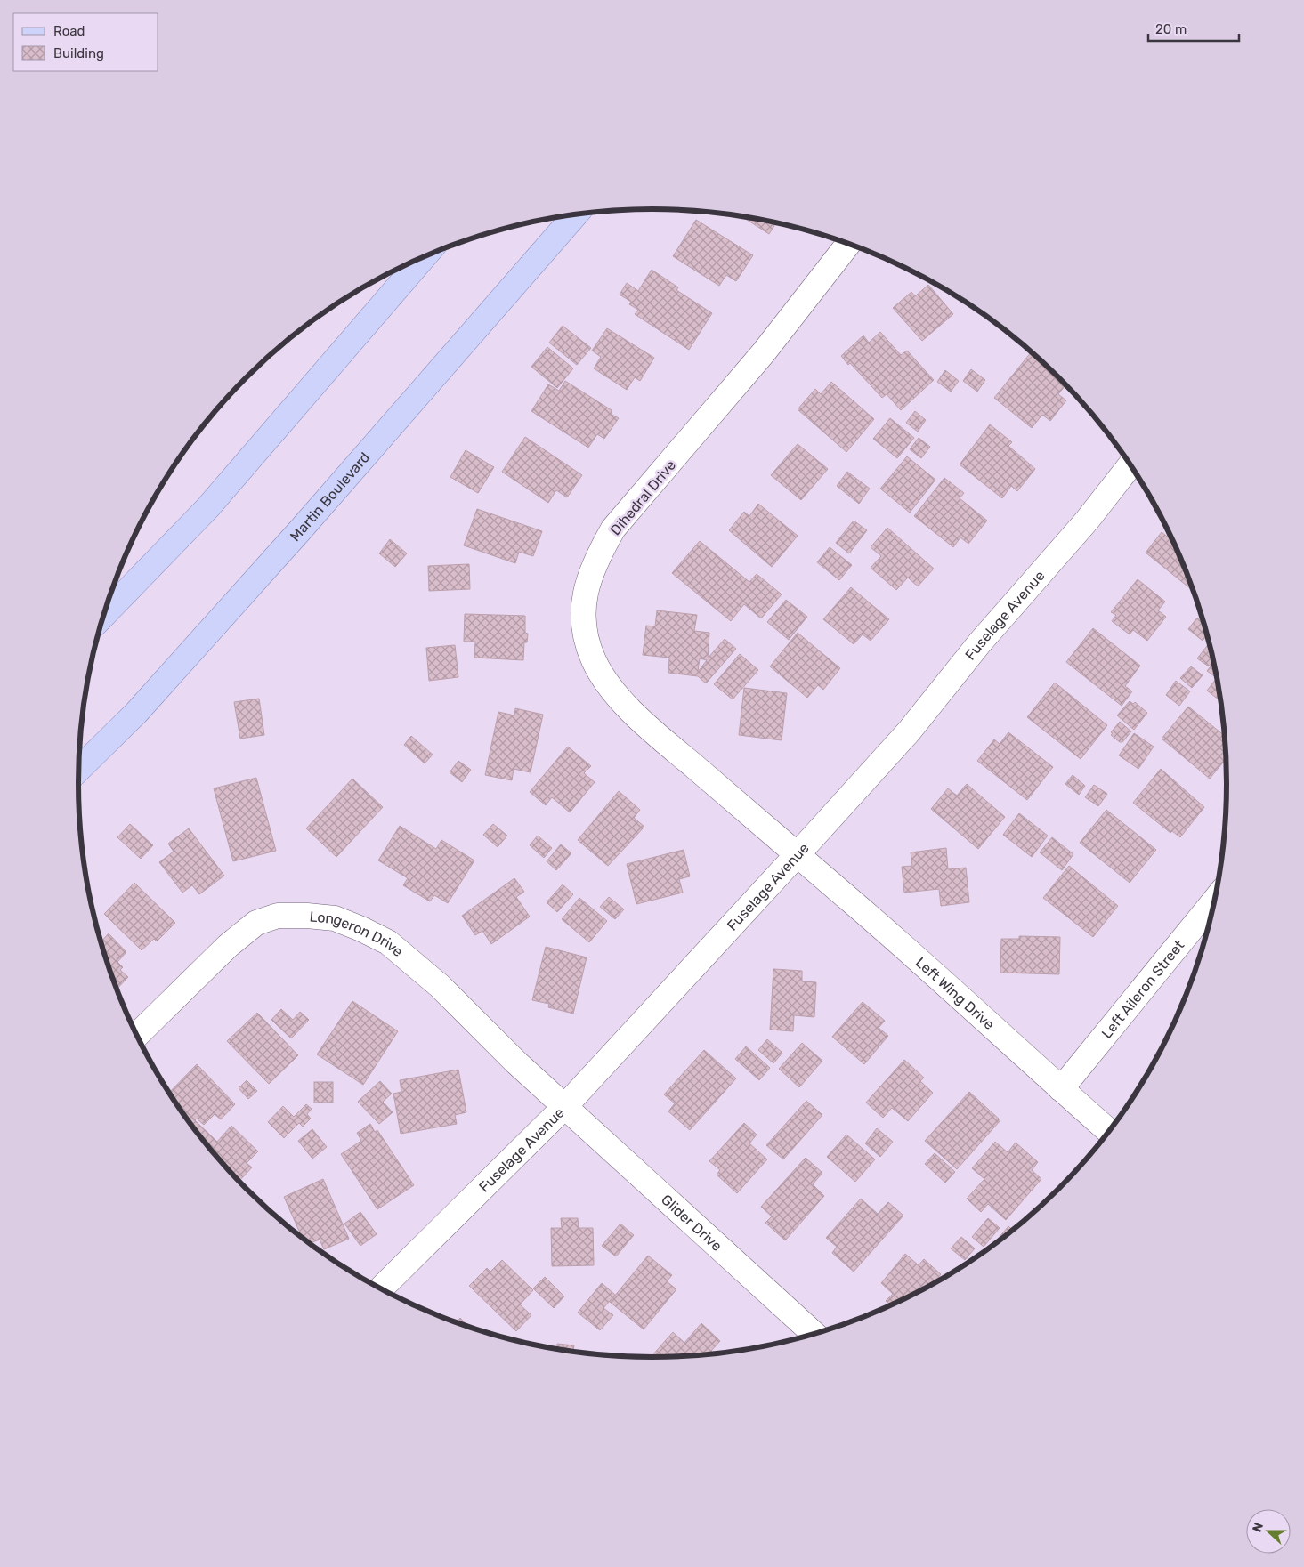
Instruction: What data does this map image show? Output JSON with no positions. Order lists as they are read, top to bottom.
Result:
{
  "streets": {
    "main road": ["Martin Boulevard"],
    "street": [
      "Dihedral Drive",
      "Fuselage Avenue",
      "Longeron Drive",
      "Left Aileron Street",
      "Left Wing Drive",
      "Glider Drive"
    ]
  },
  "crossings": [
    ["Dihedral Drive", "Fuselage Avenue"],
    ["Dihedral Drive", "Left Wing Drive"],
    ["Fuselage Avenue", "Longeron Drive"],
    ["Fuselage Avenue", "Left Wing Drive"],
    ["Fuselage Avenue", "Glider Drive"],
    ["Longeron Drive", "Glider Drive"],
    ["Left Aileron Street", "Left Wing Drive"]
  ],
  "legend": ["Road", "Building"],
  "scale_bar": "20 m",
  "north": "left"
}
